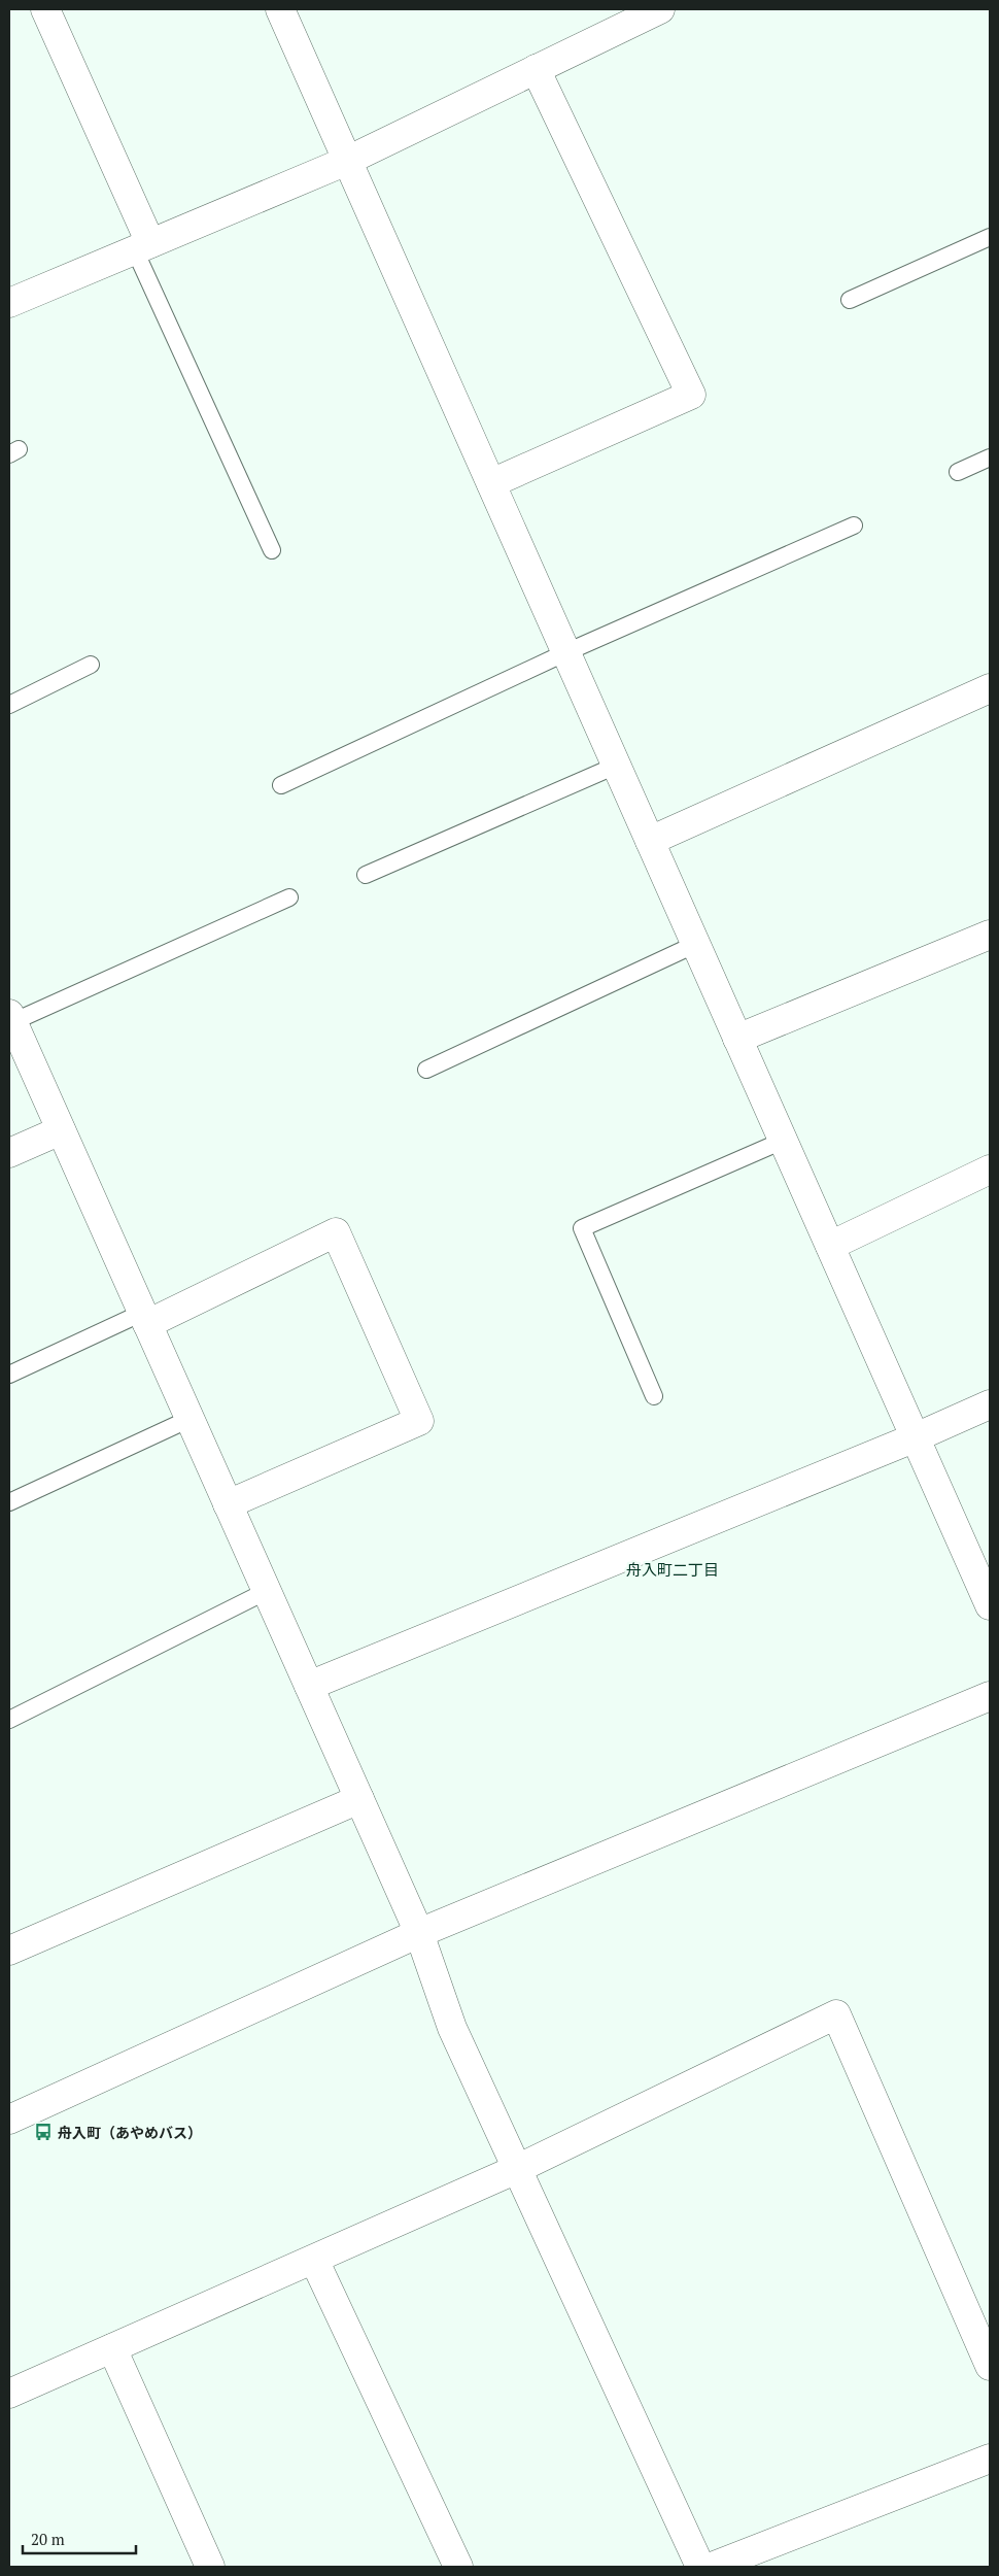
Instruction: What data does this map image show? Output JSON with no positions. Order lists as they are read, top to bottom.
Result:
{
  "districts": ["舟入町二丁目"],
  "places": {
    "bus stop": ["舟入町（あやめバス）"]
  },
  "scale_bar": "20 m"
}
